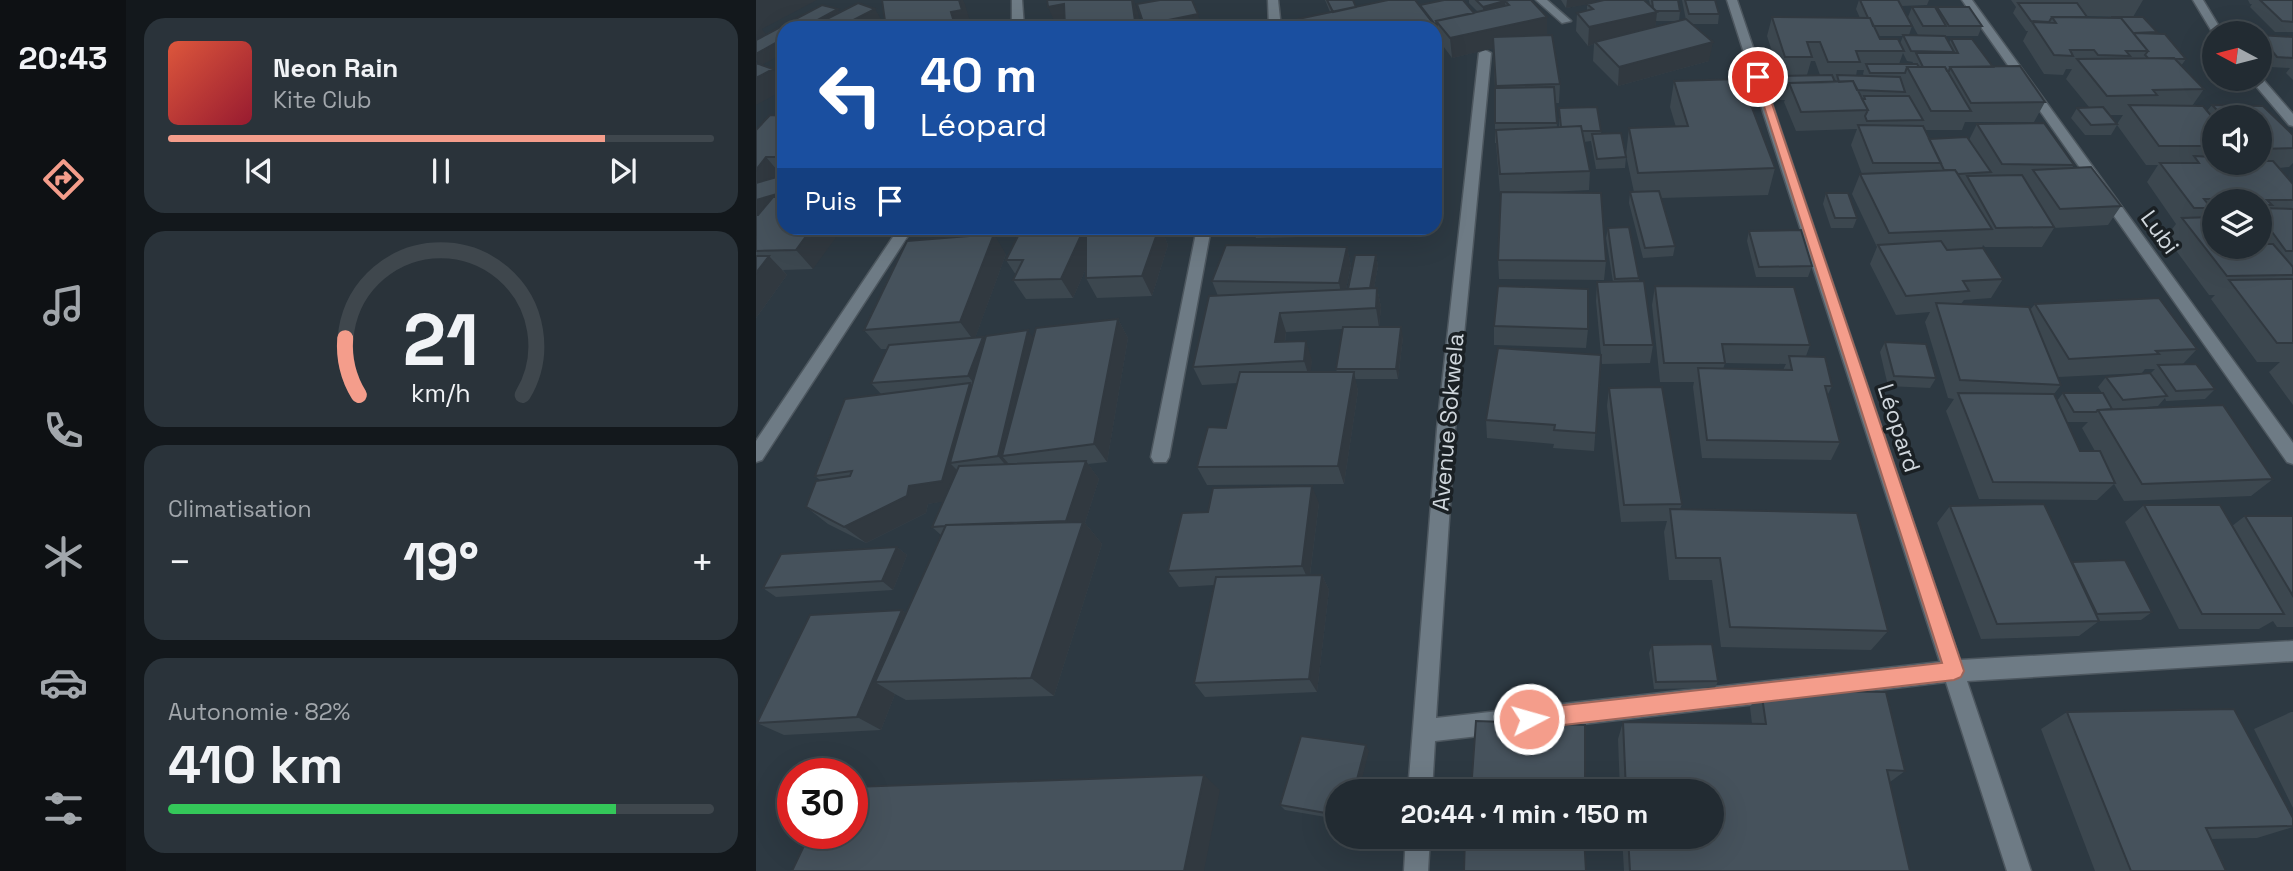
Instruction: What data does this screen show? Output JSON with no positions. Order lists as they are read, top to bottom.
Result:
{
  "streets": {
    "street": ["Lubi", "Avenue Sokwela", "Léopard"]
  },
  "north": "left",
  "page": {
    "tabs": "20:43",
    "turn": ["40 m", "Léopard"],
    "song": ["Neon Rain", "Kite Club"],
    "then": "Puis",
    "tile": [
      "Climatisation",
      ["Autonomie · 82%", "410 km"]
    ],
    "heat": ["−", "19°", "+"],
    "limit": "30",
    "trip": "20:44 · 1 min · 150 m",
    "gauge": ["21", "km/h"]
  }
}
